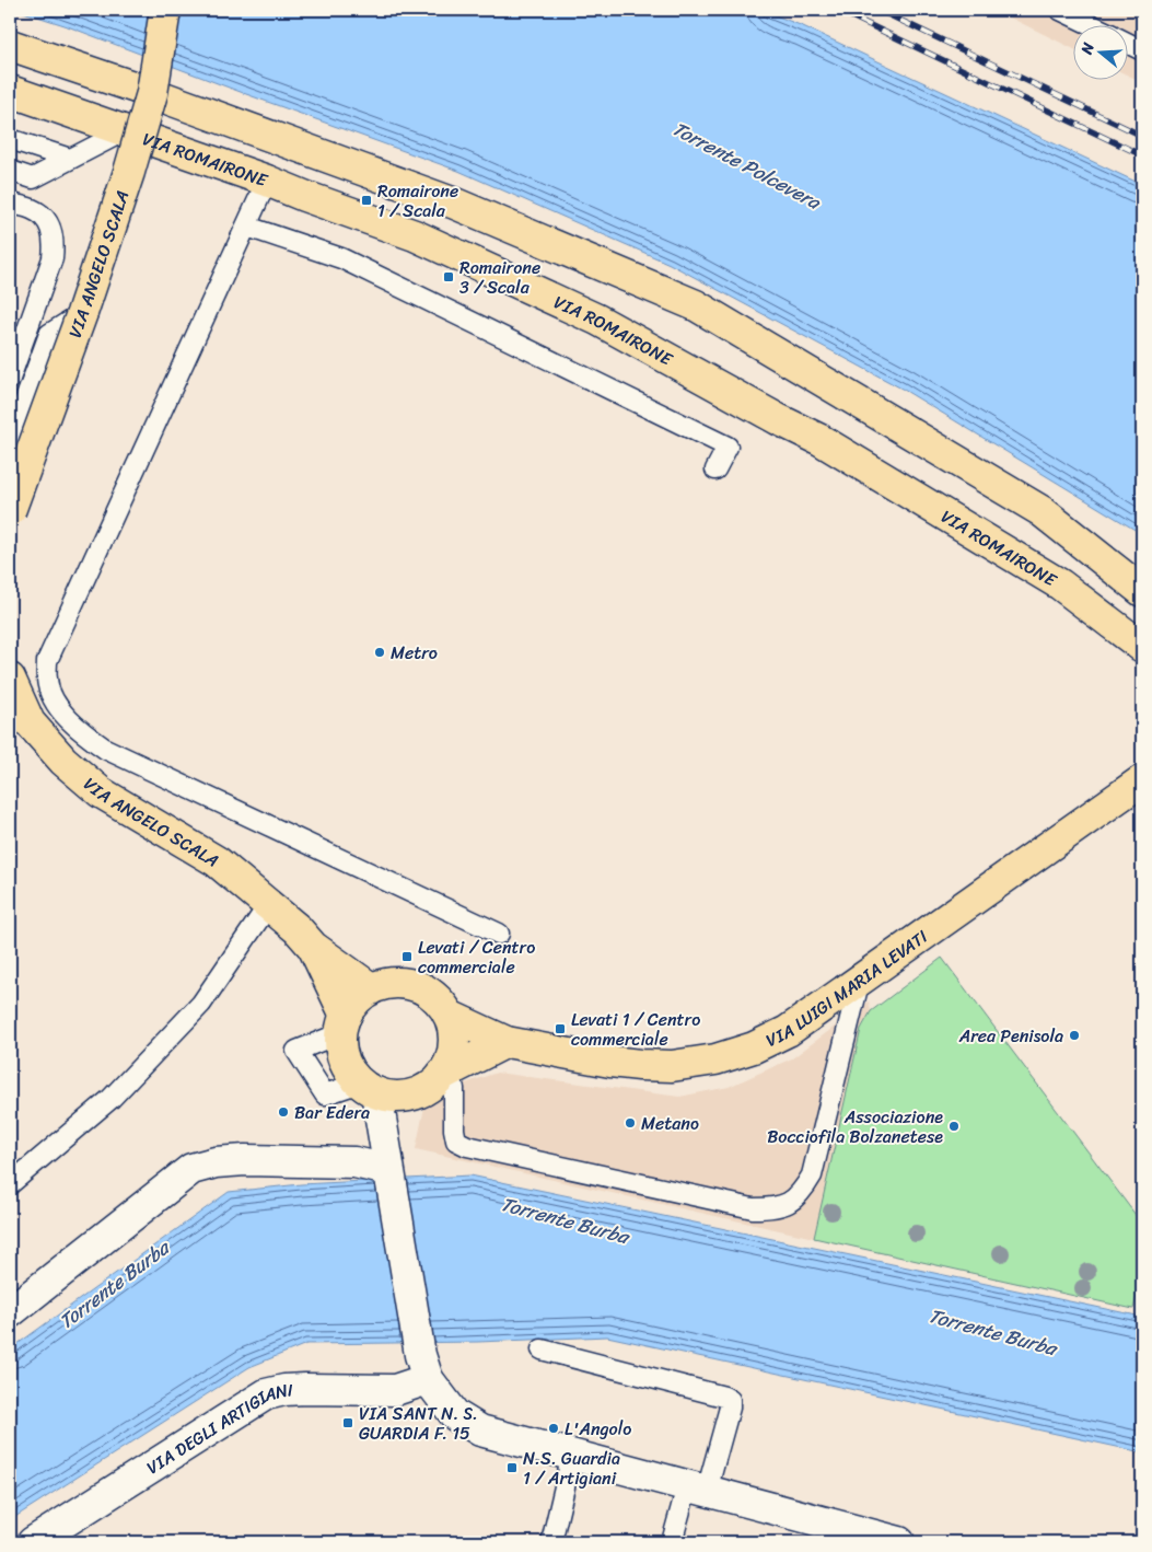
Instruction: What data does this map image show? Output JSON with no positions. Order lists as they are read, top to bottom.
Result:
{
  "streets": {
    "main road": ["VIA ROMAIRONE", "VIA ANGELO SCALA", "VIA LUIGI MARIA LEVATI"],
    "street": ["VIA DEGLI ARTIGIANI"]
  },
  "crossings": [
    ["VIA ANGELO SCALA", "VIA LUIGI MARIA LEVATI"]
  ],
  "water": ["Torrente Polcevera", "Torrente Burba"],
  "places": {
    "transit": [
      "Romairone 1 / Scala",
      "Romairone 3 / Scala",
      "Levati / Centro commerciale",
      "Levati 1 / Centro commerciale",
      "VIA SANT N. S. GUARDIA F. 15",
      "N.S. Guardia 1 / Artigiani"
    ],
    "other": [
      "Metro",
      "Area Penisola",
      "Bar Edera",
      "Metano",
      "Associazione Bocciofila Bolzanetese",
      "L'Angolo"
    ]
  },
  "north": "left"
}
